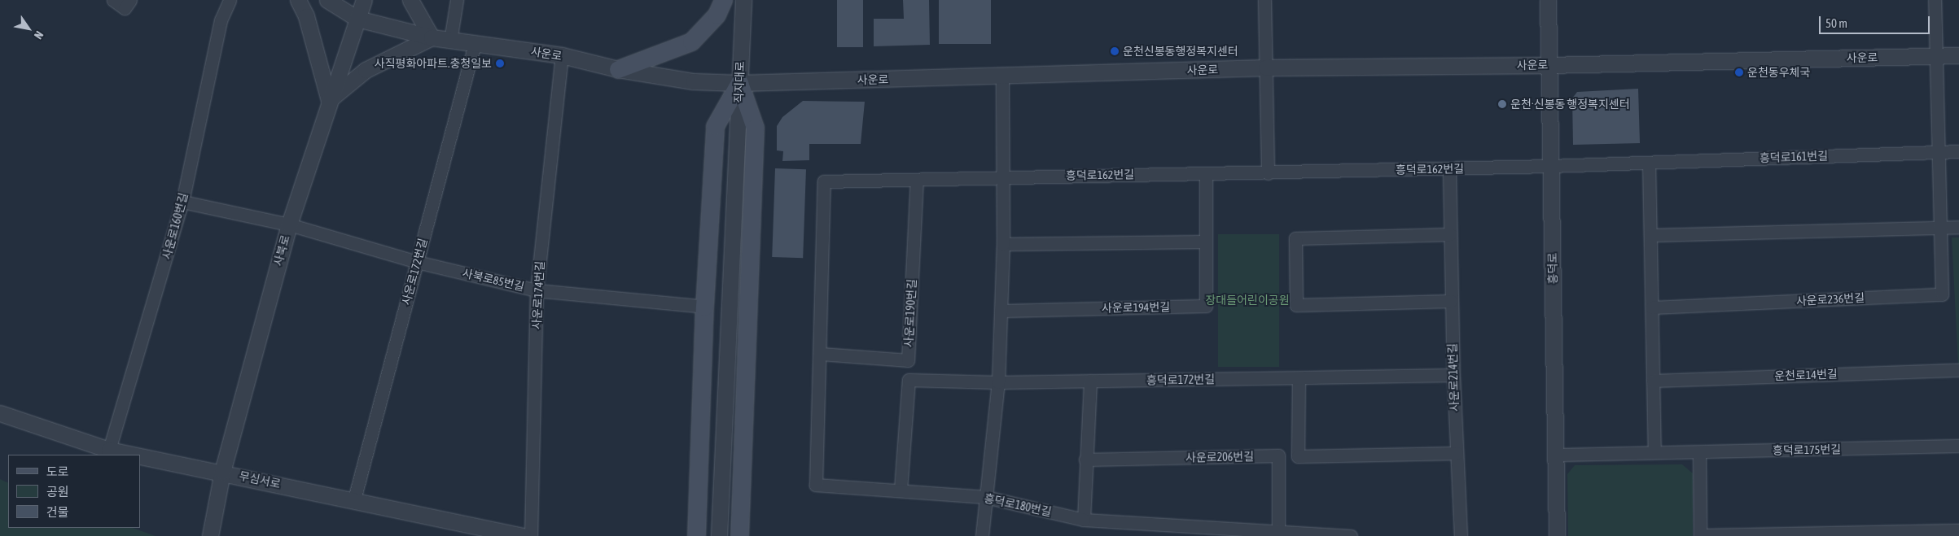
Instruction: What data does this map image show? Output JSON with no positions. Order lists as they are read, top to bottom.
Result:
{
  "streets": {
    "street": [
      "사운로",
      "직지대로",
      "흥덕로161번길",
      "흥덕로162번길",
      "사운로160번길",
      "사북로",
      "흥덕로",
      "사운로172번길",
      "사북로85번길",
      "사운로174번길",
      "사운로236번길",
      "사운로194번길",
      "사운로190번길",
      "운천로14번길",
      "사운로214번길",
      "흥덕로172번길",
      "흥덕로175번길",
      "사운로206번길",
      "무심서로",
      "흥덕로180번길"
    ]
  },
  "crossings": [
    ["사운로", "직지대로"],
    ["사운로", "사북로"],
    ["사운로", "흥덕로"],
    ["사운로", "사운로172번길"],
    ["사운로", "사운로174번길"],
    ["사운로", "사운로236번길"],
    ["흥덕로161번길", "흥덕로162번길"],
    ["흥덕로161번길", "흥덕로"],
    ["흥덕로161번길", "사운로236번길"],
    ["흥덕로162번길", "흥덕로"],
    ["흥덕로162번길", "사운로194번길"],
    ["흥덕로162번길", "사운로190번길"],
    ["흥덕로162번길", "사운로214번길"],
    ["흥덕로162번길", "흥덕로180번길"],
    ["사운로160번길", "사북로85번길"],
    ["사운로160번길", "무심서로"],
    ["사북로", "사북로85번길"],
    ["사북로", "무심서로"],
    ["흥덕로", "흥덕로175번길"],
    ["사운로172번길", "사북로85번길"],
    ["사운로172번길", "무심서로"],
    ["사북로85번길", "사운로174번길"],
    ["사운로190번길", "흥덕로180번길"],
    ["사운로214번길", "흥덕로172번길"],
    ["흥덕로172번길", "흥덕로180번길"],
    ["사운로206번길", "흥덕로180번길"]
  ],
  "parks": ["장대들어린이공원"],
  "places": [
    "운천신봉동행정복지센터",
    "사직평화아파트.충청일보",
    "운천동우체국",
    "운천·신봉동 행정복지센터"
  ],
  "legend": ["도로", "공원", "건물"],
  "scale_bar": "50 m",
  "north": "bottom right"
}
